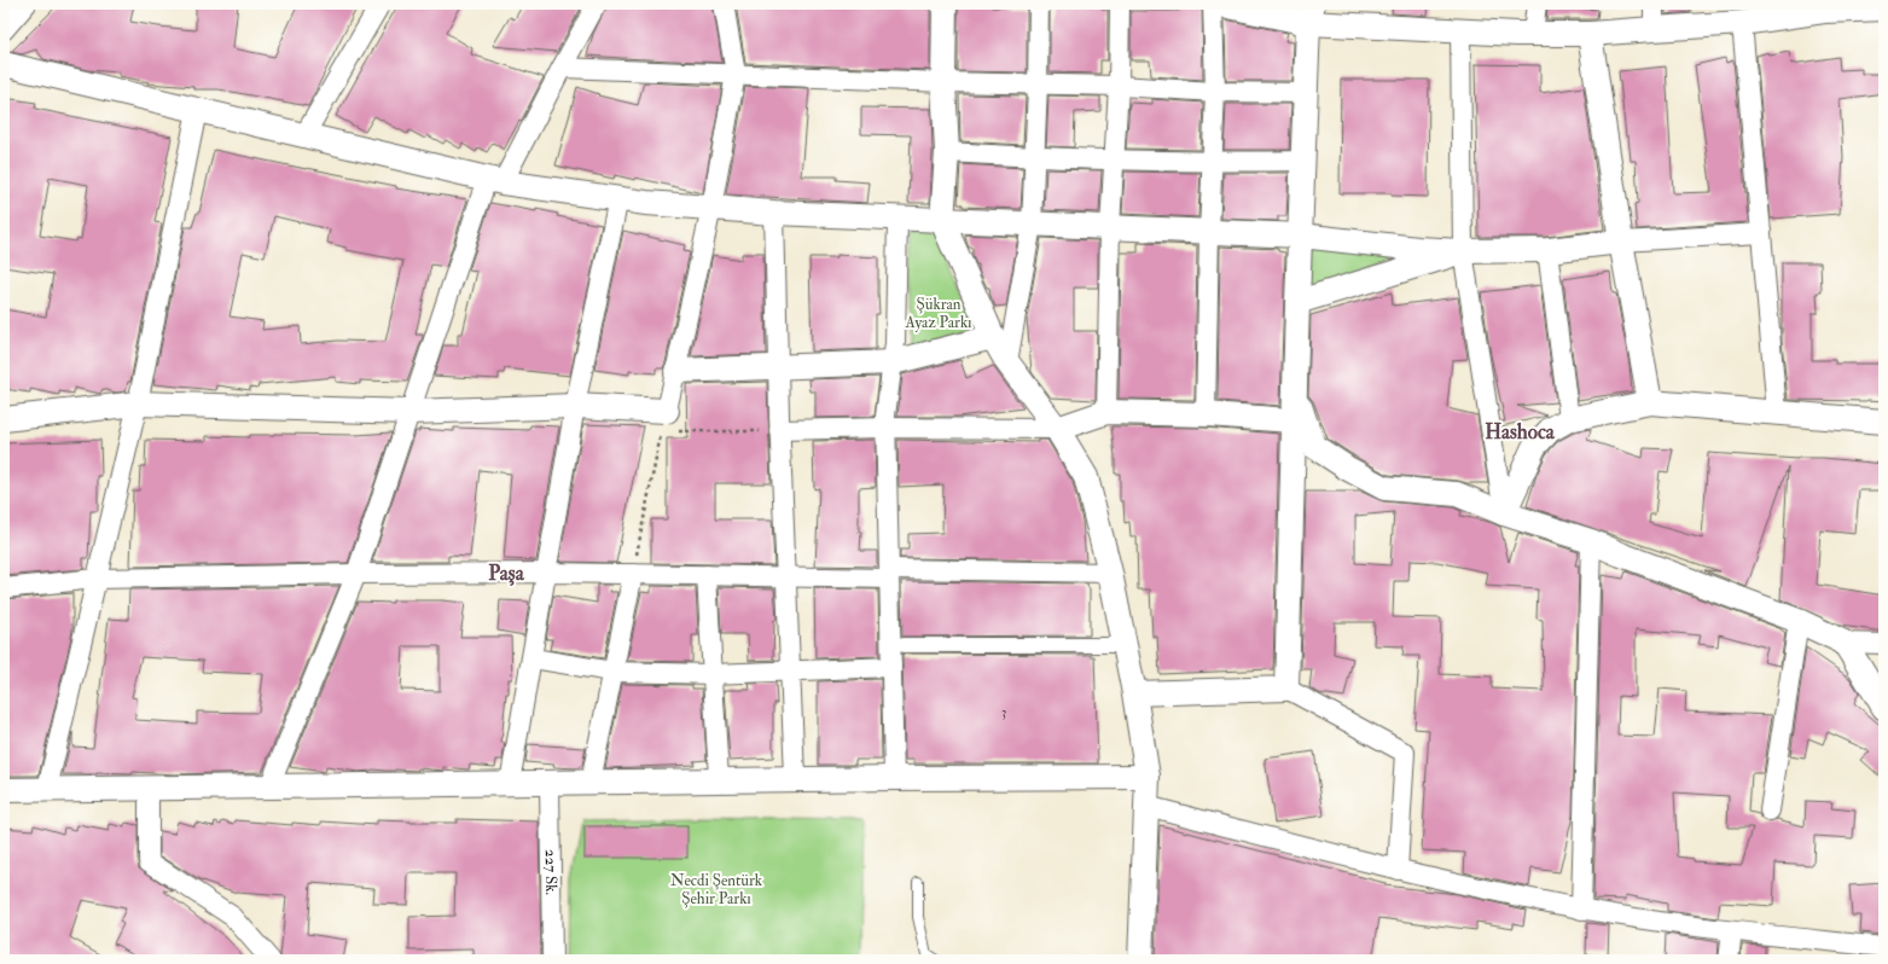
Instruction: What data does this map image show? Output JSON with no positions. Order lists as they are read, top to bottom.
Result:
{
  "streets": {
    "street": ["227 Sk."]
  },
  "districts": ["Hashoca", "Paşa"],
  "parks": ["Şükran Ayaz Parkı", "Necdi Şentürk Şehir Parkı"],
  "house_numbers": ["3"]
}
